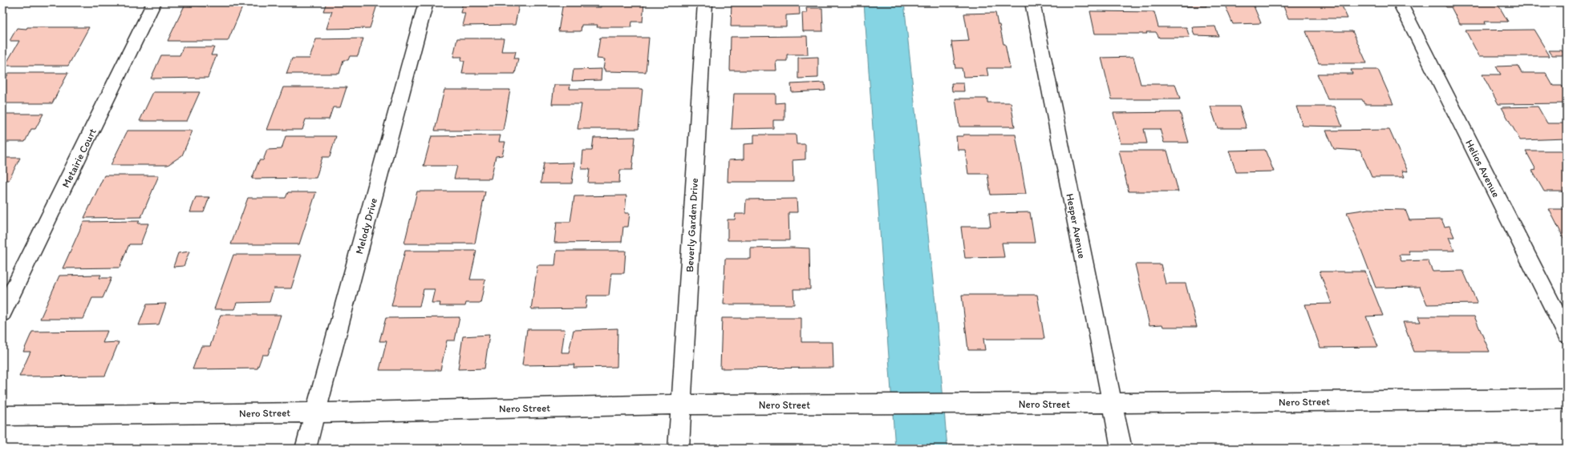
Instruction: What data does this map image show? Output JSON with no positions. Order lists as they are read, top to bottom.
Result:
{
  "streets": {
    "street": [
      "Metairie Court",
      "Helios Avenue",
      "Beverly Garden Drive",
      "Melody Drive",
      "Hesper Avenue",
      "Nero Street"
    ]
  },
  "crossings": [
    ["Beverly Garden Drive", "Nero Street"],
    ["Melody Drive", "Nero Street"],
    ["Hesper Avenue", "Nero Street"]
  ]
}
